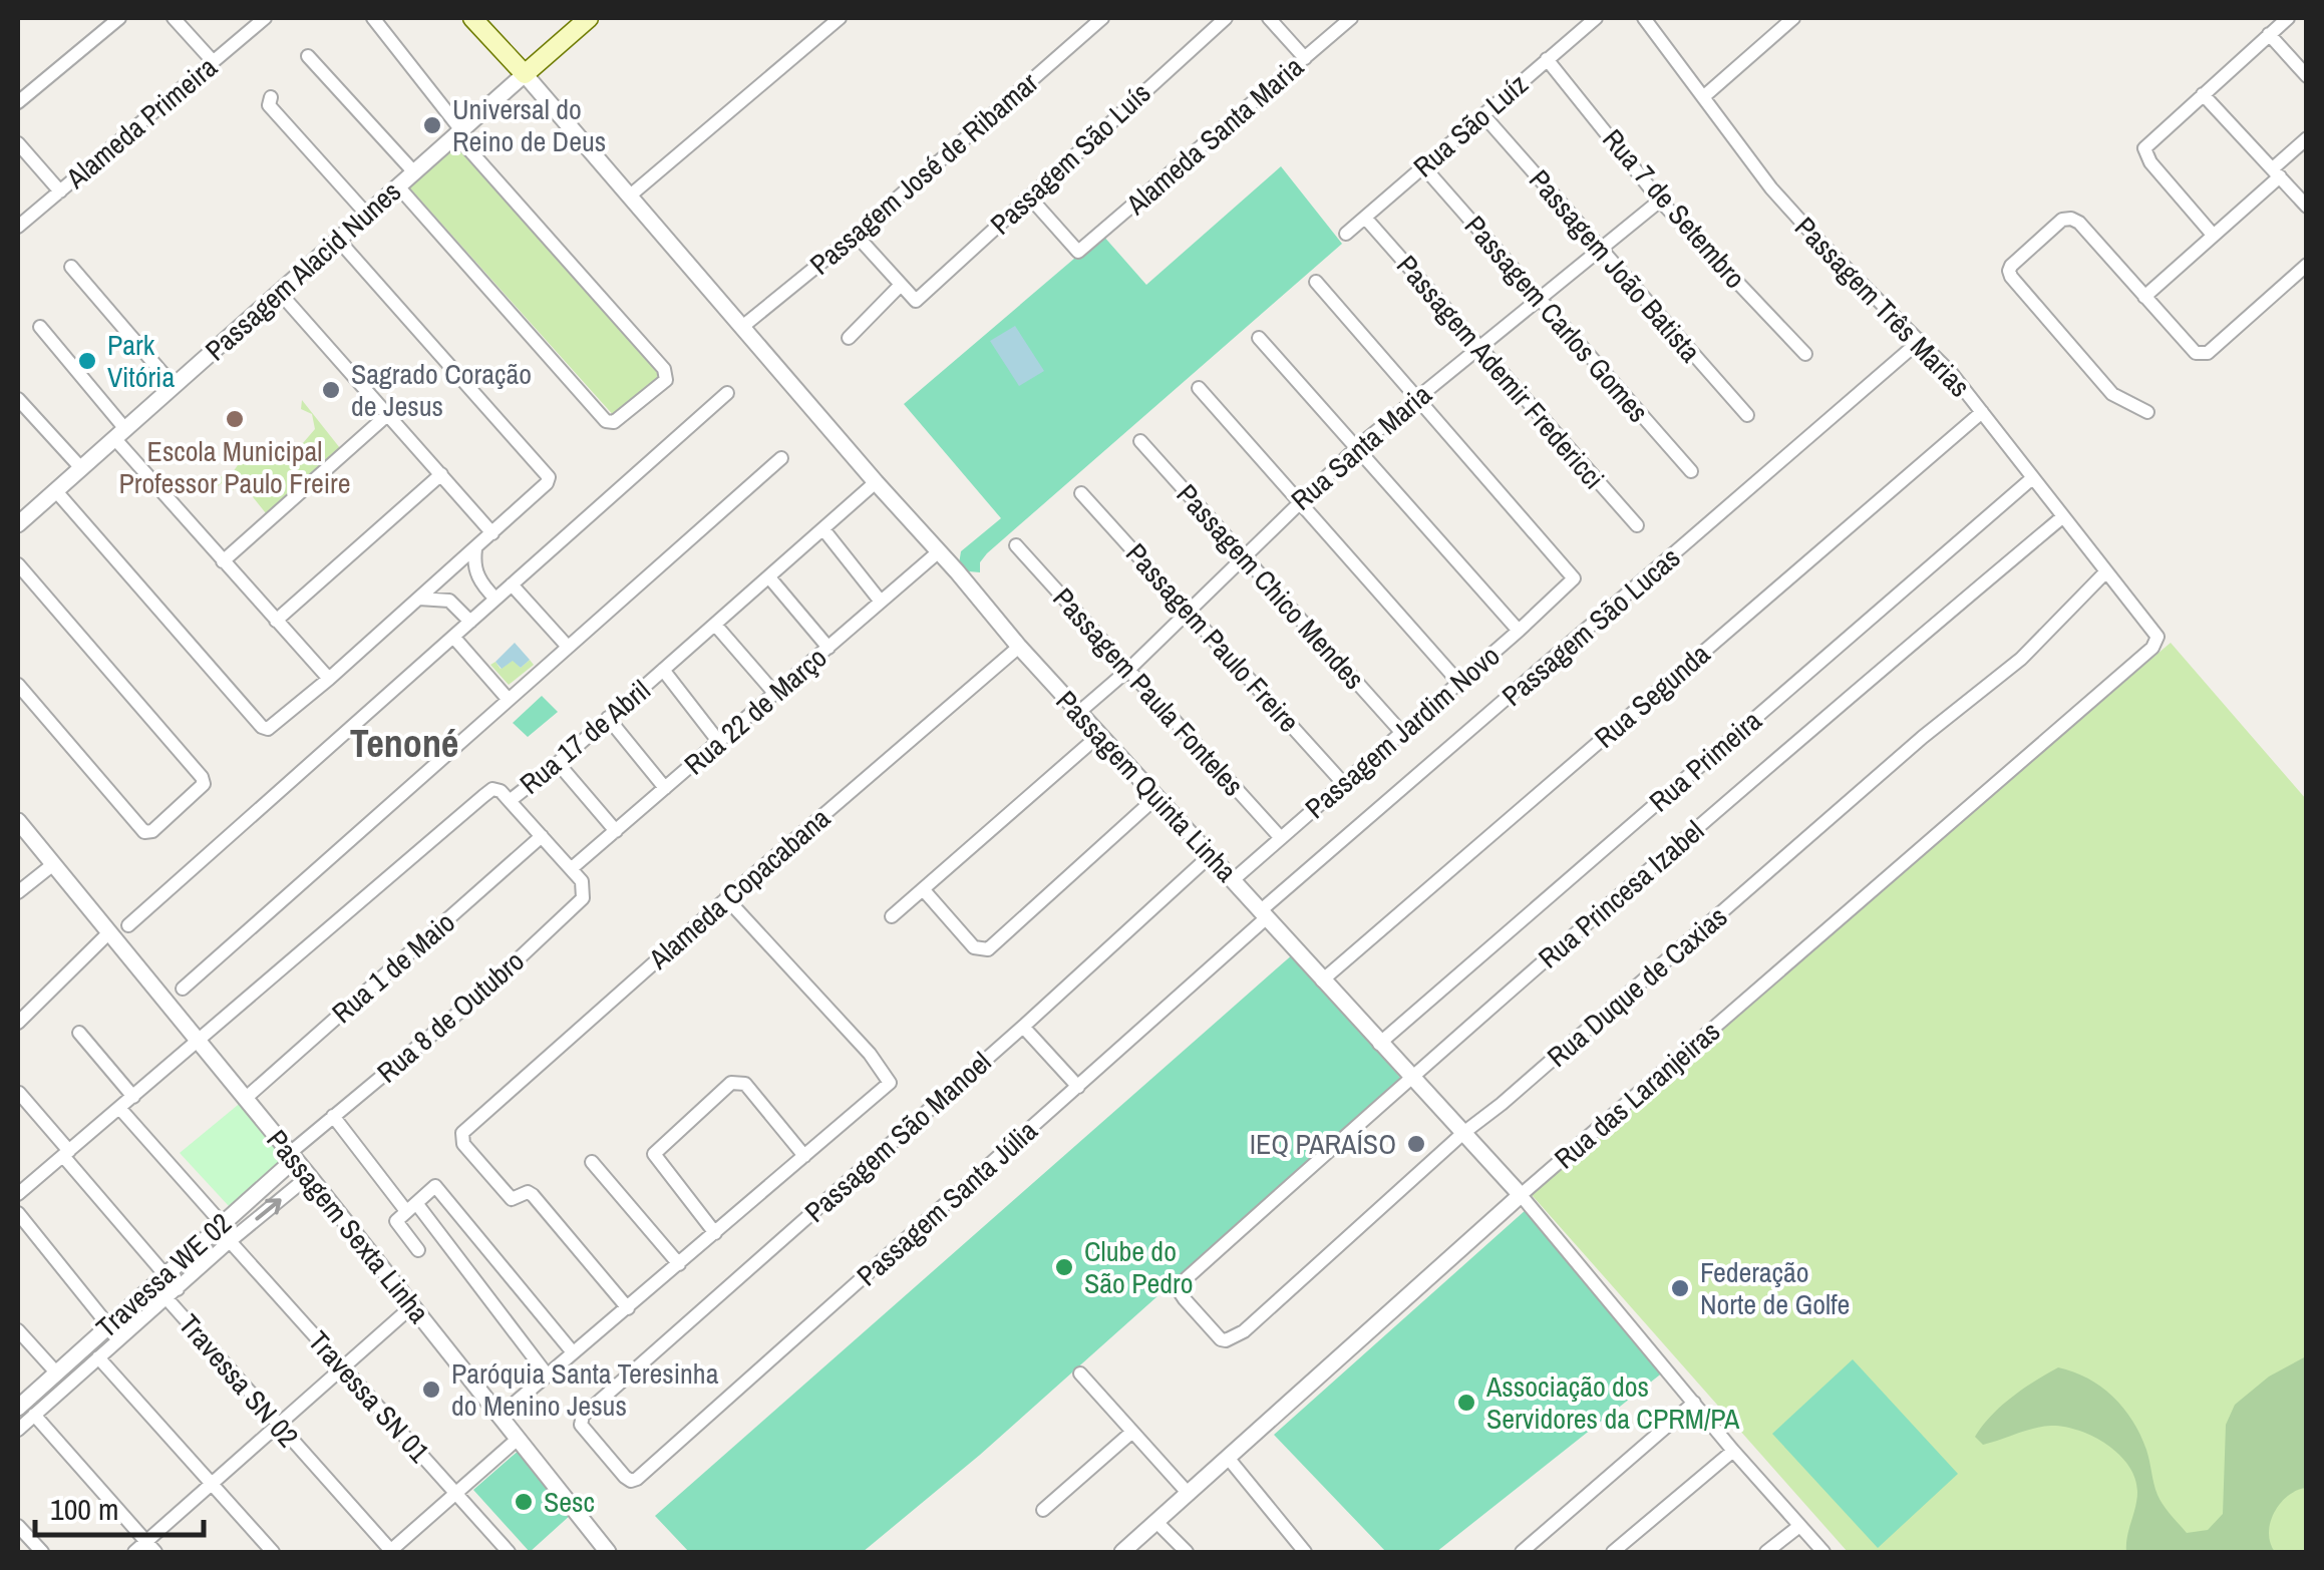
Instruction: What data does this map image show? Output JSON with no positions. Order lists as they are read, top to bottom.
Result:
{
  "streets": {
    "main road": ["Passagem Alacid Nunes", "Passagem Quinta Linha"],
    "street": [
      "Alameda Primeira",
      "Rua São Luíz",
      "Alameda Santa Maria",
      "Passagem São Luís",
      "Passagem José de Ribamar",
      "Rua 7 de Setembro",
      "Passagem João Batista",
      "Passagem Três Marias",
      "Passagem Carlos Gomes",
      "Passagem Ademir Fredericci",
      "Rua Santa Maria",
      "Passagem Chico Mendes",
      "Passagem São Lucas",
      "Passagem Paulo Freire",
      "Passagem Paula Fonteles",
      "Rua Segunda",
      "Rua 22 de Março",
      "Passagem Jardim Novo",
      "Rua 17 de Abril",
      "Rua Primeira",
      "Alameda Copacabana",
      "Rua Princesa Izabel",
      "Rua 1 de Maio",
      "Rua Duque de Caxias",
      "Rua 8 de Outubro",
      "Rua das Laranjeiras",
      "Passagem São Manoel",
      "Passagem Santa Júlia",
      "Passagem Sexta Linha",
      "Travessa WE 02",
      "Travessa SN 02",
      "Travessa SN 01"
    ]
  },
  "crossings": [
    ["Rua São Luíz", "Rua 7 de Setembro"],
    ["Rua São Luíz", "Passagem João Batista"],
    ["Rua São Luíz", "Passagem Carlos Gomes"],
    ["Rua São Luíz", "Passagem Ademir Fredericci"],
    ["Alameda Santa Maria", "Passagem São Luís"],
    ["Passagem José de Ribamar", "Passagem Quinta Linha"],
    ["Rua 7 de Setembro", "Rua Santa Maria"],
    ["Passagem João Batista", "Rua Santa Maria"],
    ["Passagem Alacid Nunes", "Passagem Quinta Linha"],
    ["Passagem Três Marias", "Passagem São Lucas"],
    ["Passagem Três Marias", "Rua Segunda"],
    ["Passagem Três Marias", "Rua Primeira"],
    ["Passagem Três Marias", "Rua Princesa Izabel"],
    ["Passagem Três Marias", "Rua Duque de Caxias"],
    ["Passagem Três Marias", "Rua das Laranjeiras"],
    ["Passagem Carlos Gomes", "Rua Santa Maria"],
    ["Passagem Ademir Fredericci", "Rua Santa Maria"],
    ["Rua Santa Maria", "Passagem Chico Mendes"],
    ["Rua Santa Maria", "Passagem Paulo Freire"],
    ["Rua Santa Maria", "Passagem Paula Fonteles"],
    ["Rua Santa Maria", "Passagem Jardim Novo"],
    ["Rua Santa Maria", "Passagem Quinta Linha"],
    ["Passagem Chico Mendes", "Passagem Jardim Novo"],
    ["Passagem São Lucas", "Passagem Quinta Linha"],
    ["Passagem São Lucas", "Passagem Santa Júlia"],
    ["Passagem Paulo Freire", "Passagem Jardim Novo"],
    ["Passagem Paula Fonteles", "Passagem Jardim Novo"],
    ["Rua Segunda", "Passagem Quinta Linha"],
    ["Rua 22 de Março", "Passagem Quinta Linha"],
    ["Rua 22 de Março", "Rua 8 de Outubro"],
    ["Passagem Jardim Novo", "Passagem Quinta Linha"],
    ["Rua 17 de Abril", "Passagem Quinta Linha"],
    ["Rua 17 de Abril", "Passagem Sexta Linha"],
    ["Rua 17 de Abril", "Travessa SN 02"],
    ["Rua Primeira", "Passagem Quinta Linha"],
    ["Passagem Quinta Linha", "Alameda Copacabana"],
    ["Passagem Quinta Linha", "Rua Princesa Izabel"],
    ["Passagem Quinta Linha", "Rua Duque de Caxias"],
    ["Passagem Quinta Linha", "Rua das Laranjeiras"],
    ["Passagem Quinta Linha", "Passagem São Manoel"],
    ["Passagem Quinta Linha", "Passagem Santa Júlia"],
    ["Rua Princesa Izabel", "Rua Duque de Caxias"],
    ["Rua 1 de Maio", "Passagem Sexta Linha"],
    ["Rua 8 de Outubro", "Passagem Sexta Linha"],
    ["Rua 8 de Outubro", "Travessa WE 02"],
    ["Passagem São Manoel", "Passagem Santa Júlia"],
    ["Passagem Sexta Linha", "Travessa WE 02"],
    ["Travessa WE 02", "Travessa SN 02"],
    ["Travessa WE 02", "Travessa SN 01"]
  ],
  "districts": ["Tenoné"],
  "places": [
    "Universal do Reino de Deus",
    "Park Vitória",
    "Sagrado Coração de Jesus",
    "Escola Municipal Professor Paulo Freire",
    "IEQ PARAÍSO",
    "Clube do São Pedro",
    "Federação Norte de Golfe",
    "Paróquia Santa Teresinha do Menino Jesus",
    "Associação dos Servidores da CPRM/PA",
    "Sesc"
  ],
  "scale_bar": "100 m"
}
